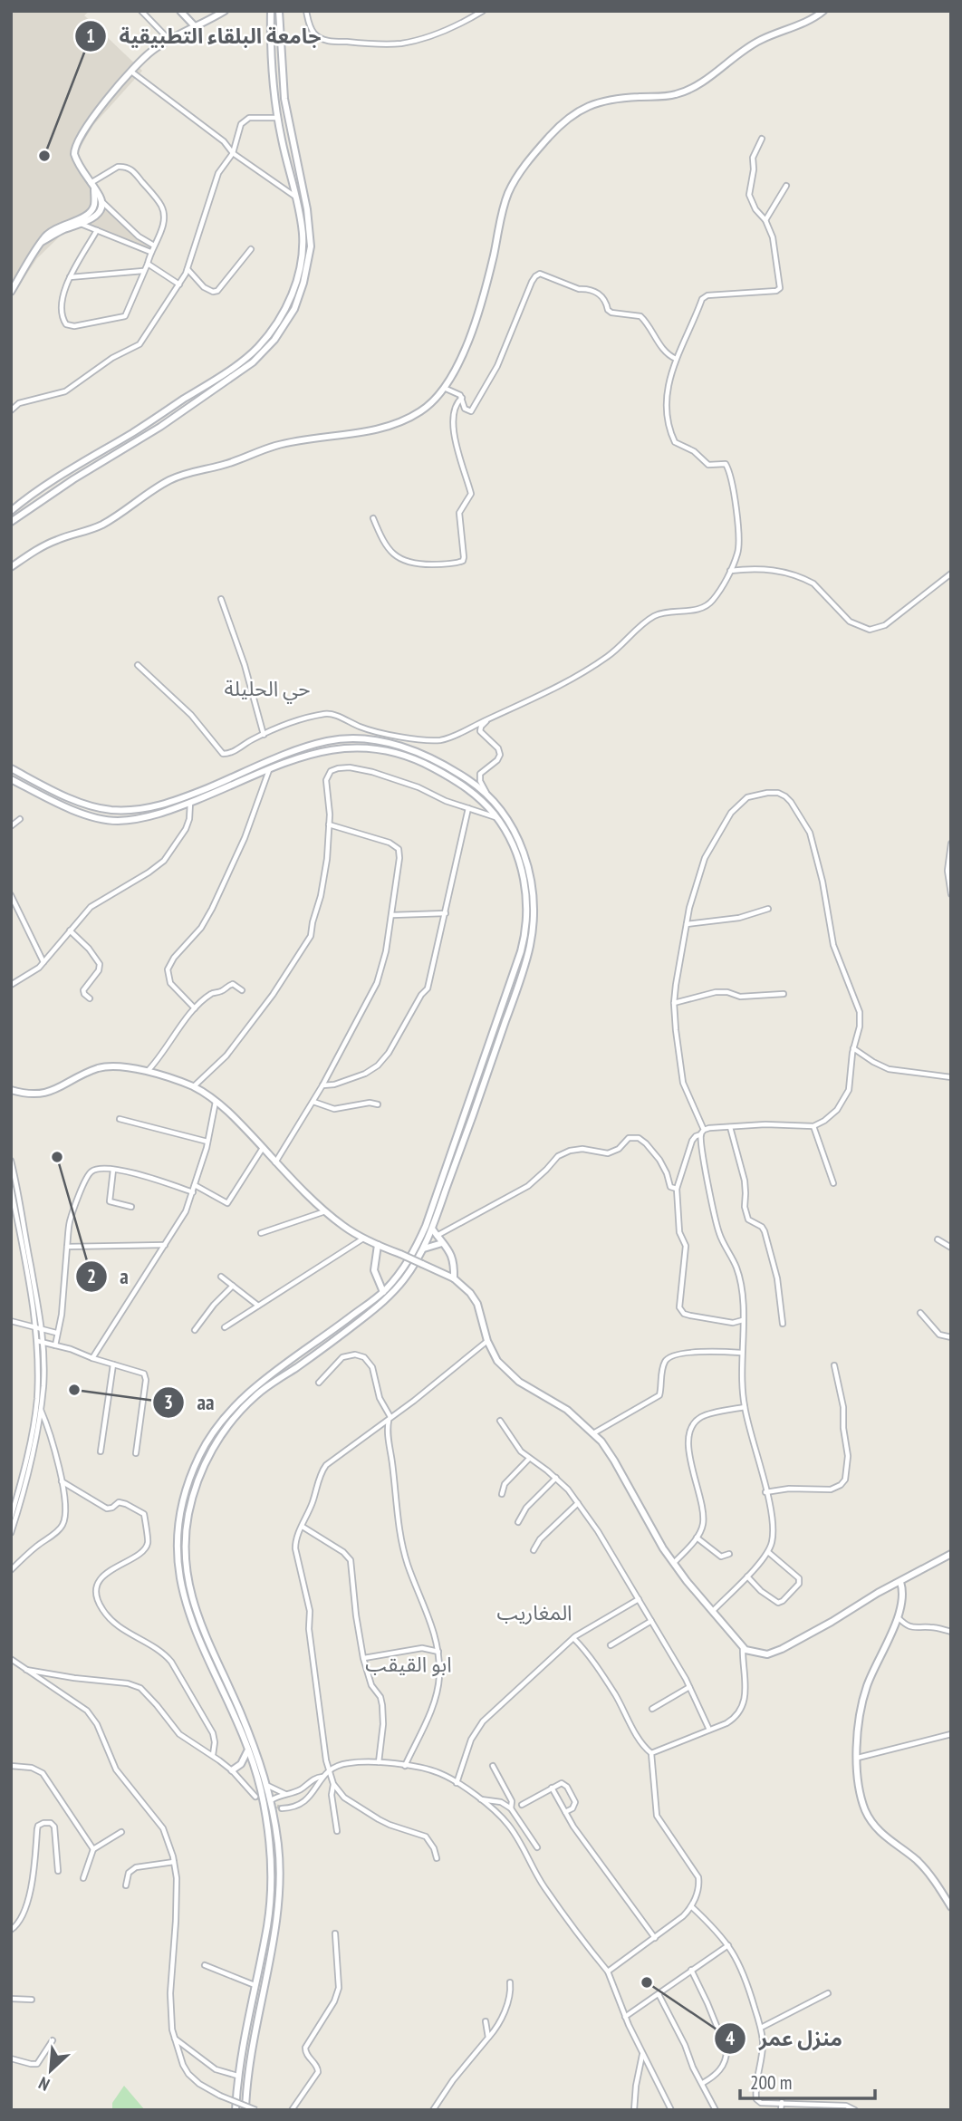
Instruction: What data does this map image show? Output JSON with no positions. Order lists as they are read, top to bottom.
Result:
{
  "districts": ["حي الحليلة", "المغاريب", "ابو القيقب"],
  "places": [
    "جامعة البلقاء التطبيقية",
    "a",
    "aa",
    "منزل عمر"
  ],
  "scale_bar": "200 m",
  "north": "bottom left"
}
